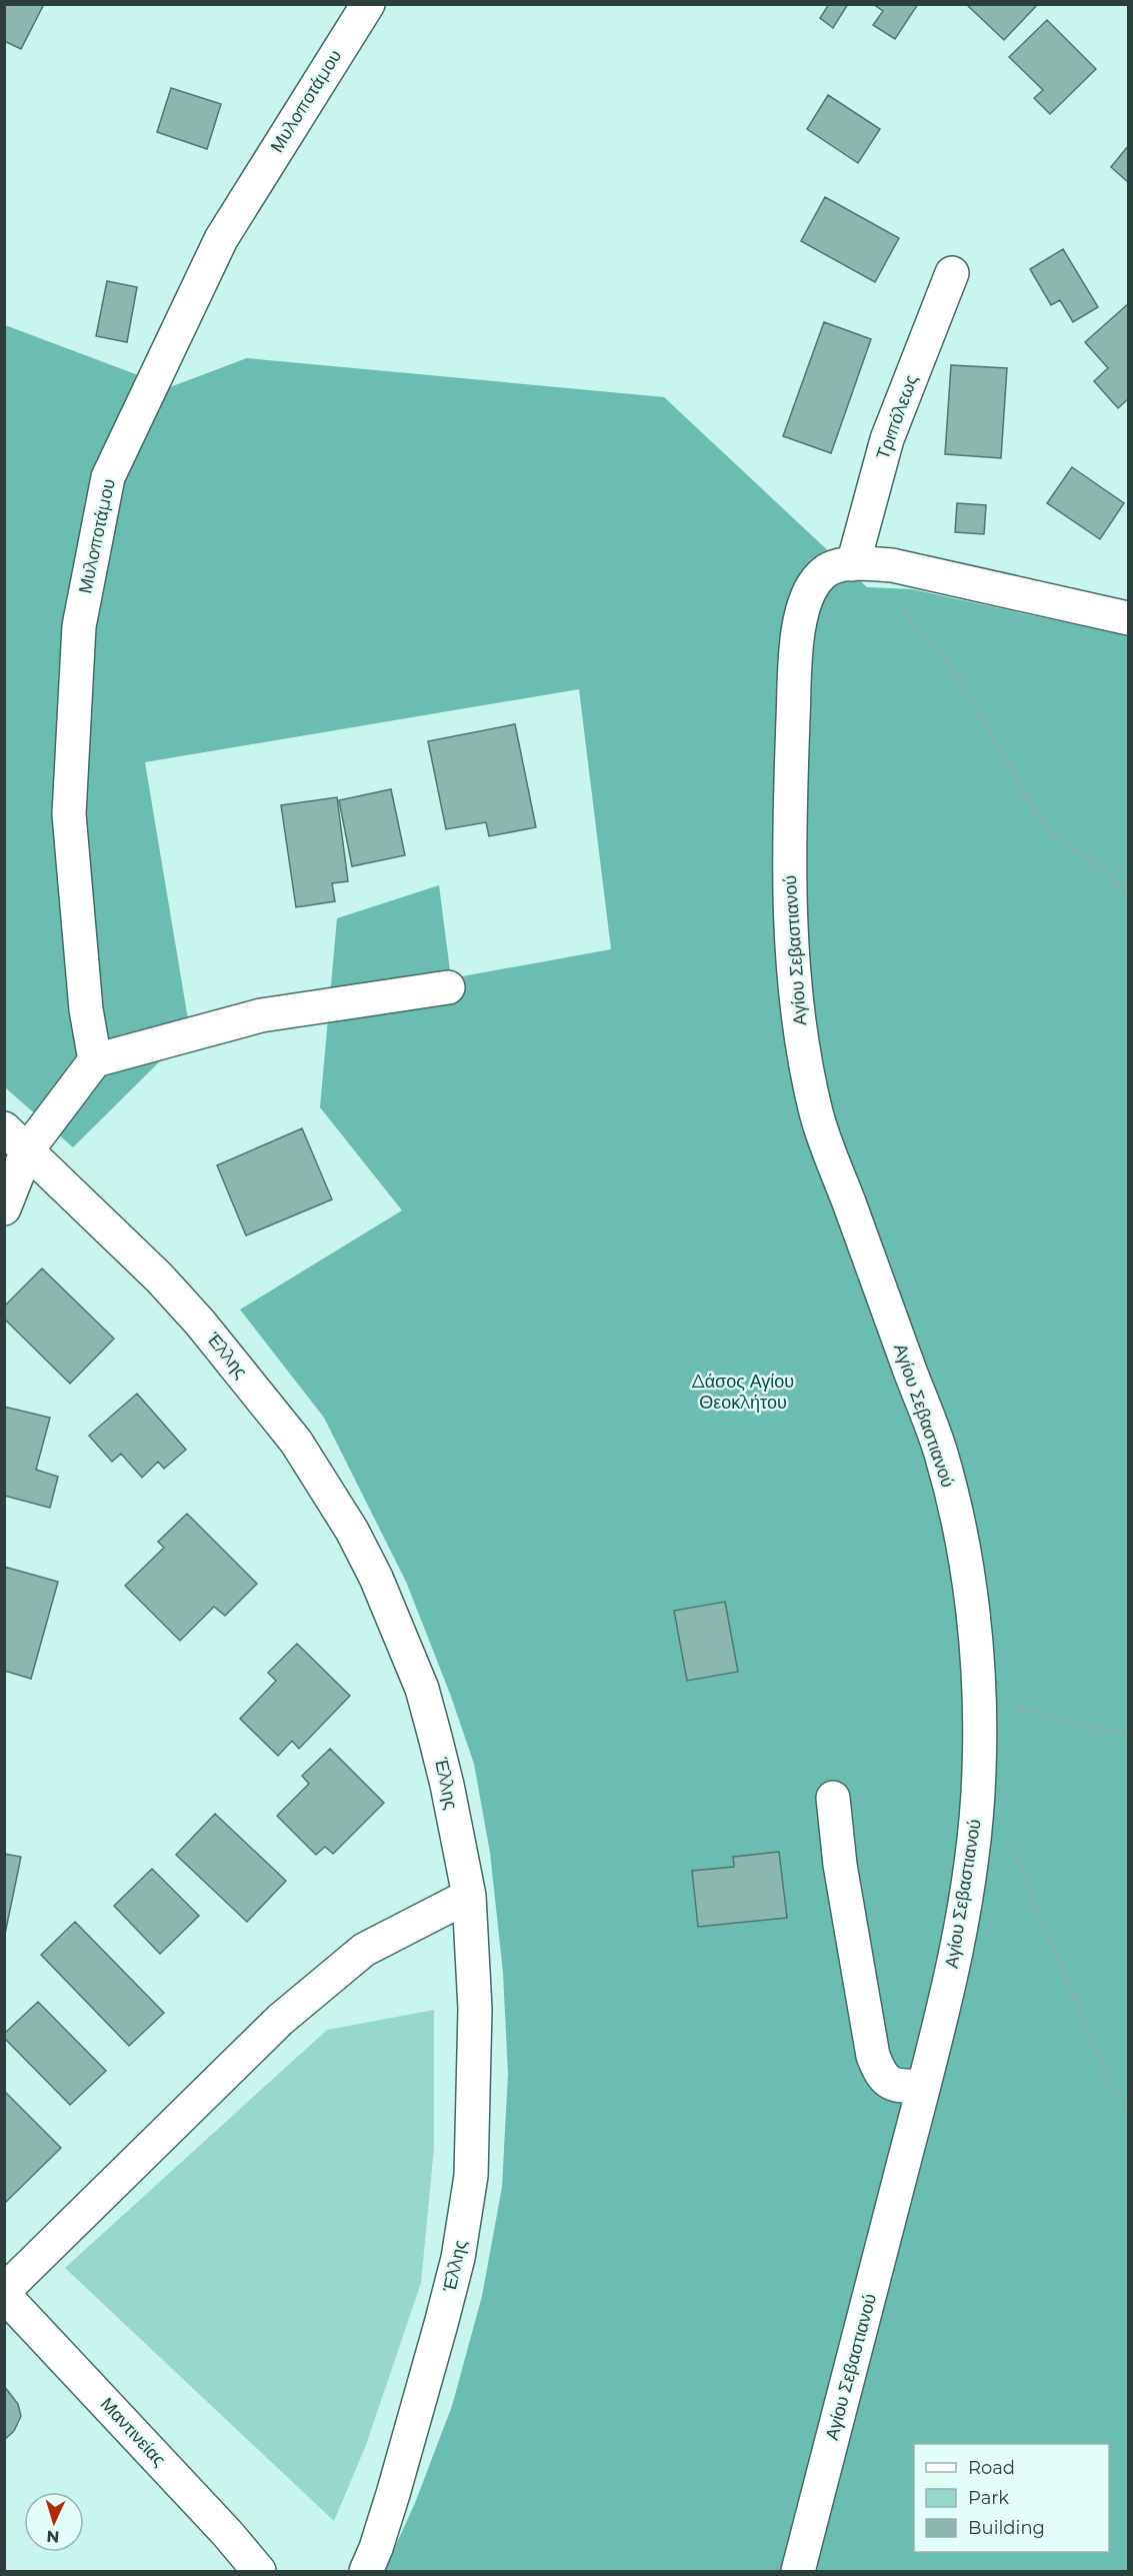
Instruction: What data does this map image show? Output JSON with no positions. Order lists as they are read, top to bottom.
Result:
{
  "streets": {
    "street": [
      "Μυλοποτάμου",
      "Τριπόλεως",
      "Αγίου Σεβαστιανού",
      "Έλλης",
      "Μαντινείας"
    ]
  },
  "crossings": [
    ["Τριπόλεως", "Αγίου Σεβαστιανού"]
  ],
  "parks": ["Δάσος Αγίου Θεοκλήτου"],
  "legend": ["Road", "Park", "Building"],
  "north": "bottom"
}
